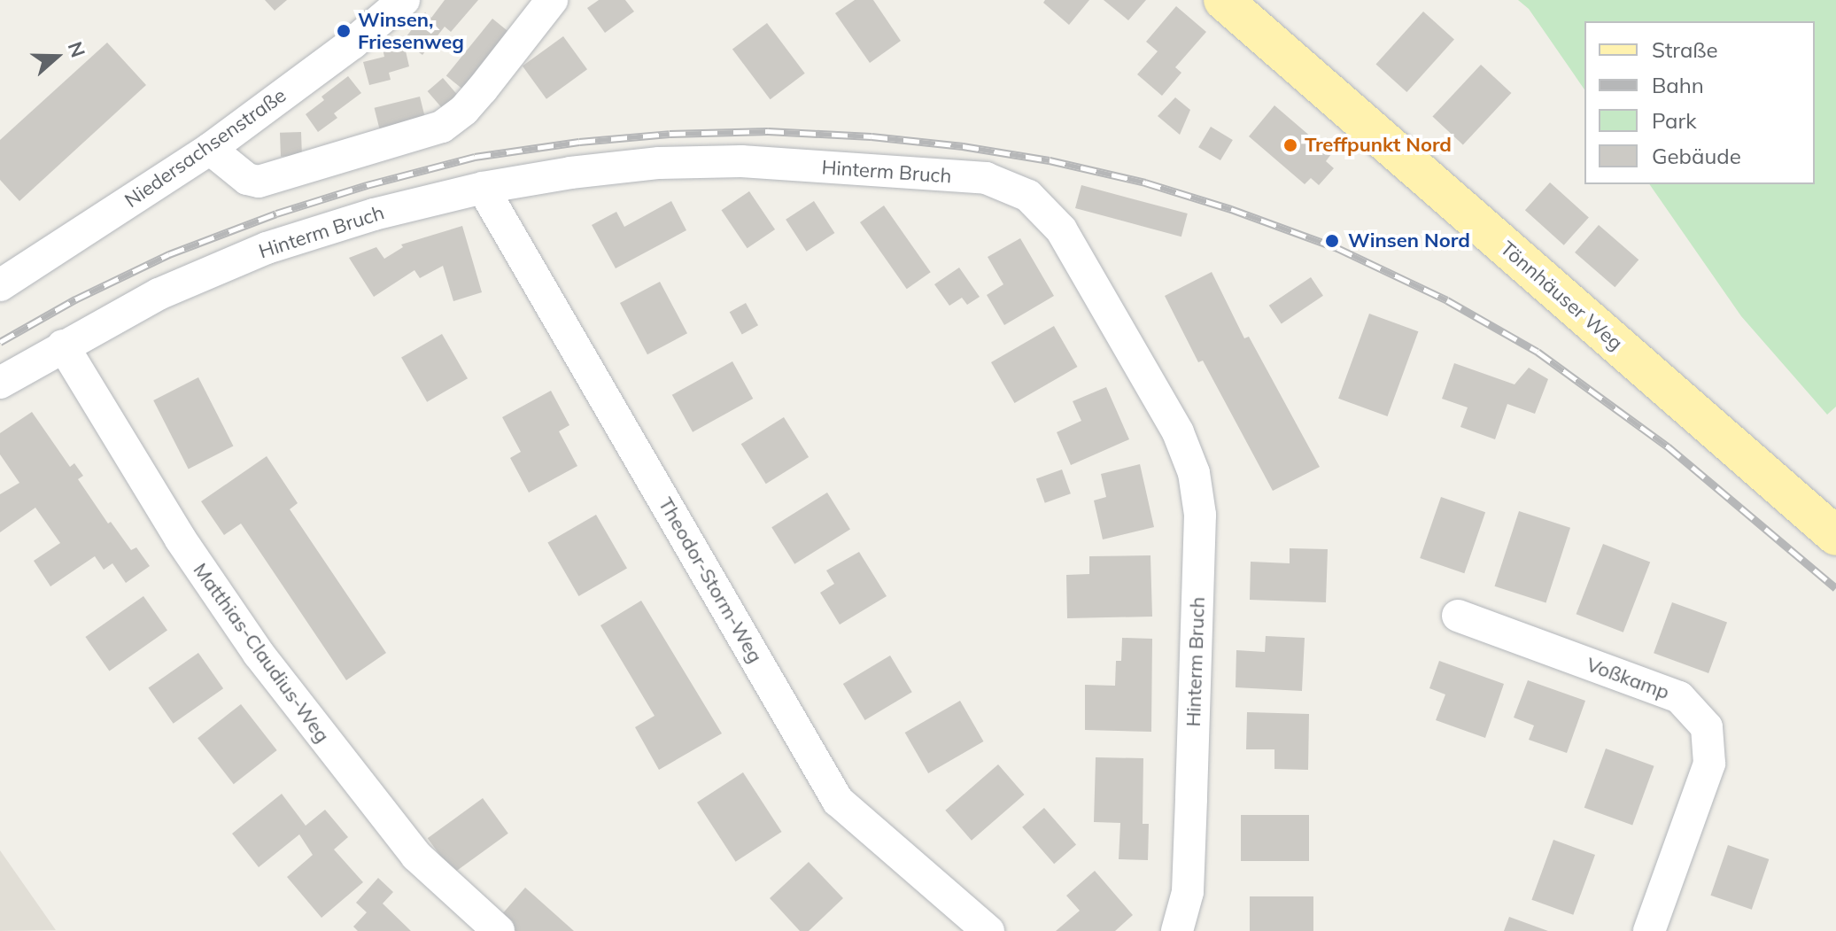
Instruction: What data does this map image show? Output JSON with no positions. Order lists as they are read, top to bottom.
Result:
{
  "streets": {
    "main road": ["Tönnhäuser Weg"],
    "street": [
      "Niedersachsenstraße",
      "Hinterm Bruch",
      "Theodor-Storm-Weg",
      "Matthias-Claudius-Weg",
      "Voßkamp"
    ]
  },
  "crossings": [
    ["Hinterm Bruch", "Theodor-Storm-Weg"],
    ["Hinterm Bruch", "Matthias-Claudius-Weg"]
  ],
  "places": ["Winsen, Friesenweg", "Treffpunkt Nord", "Winsen Nord"],
  "legend": [
    "Straße",
    "Bahn",
    "Park",
    "Gebäude"
  ],
  "north": "right"
}
